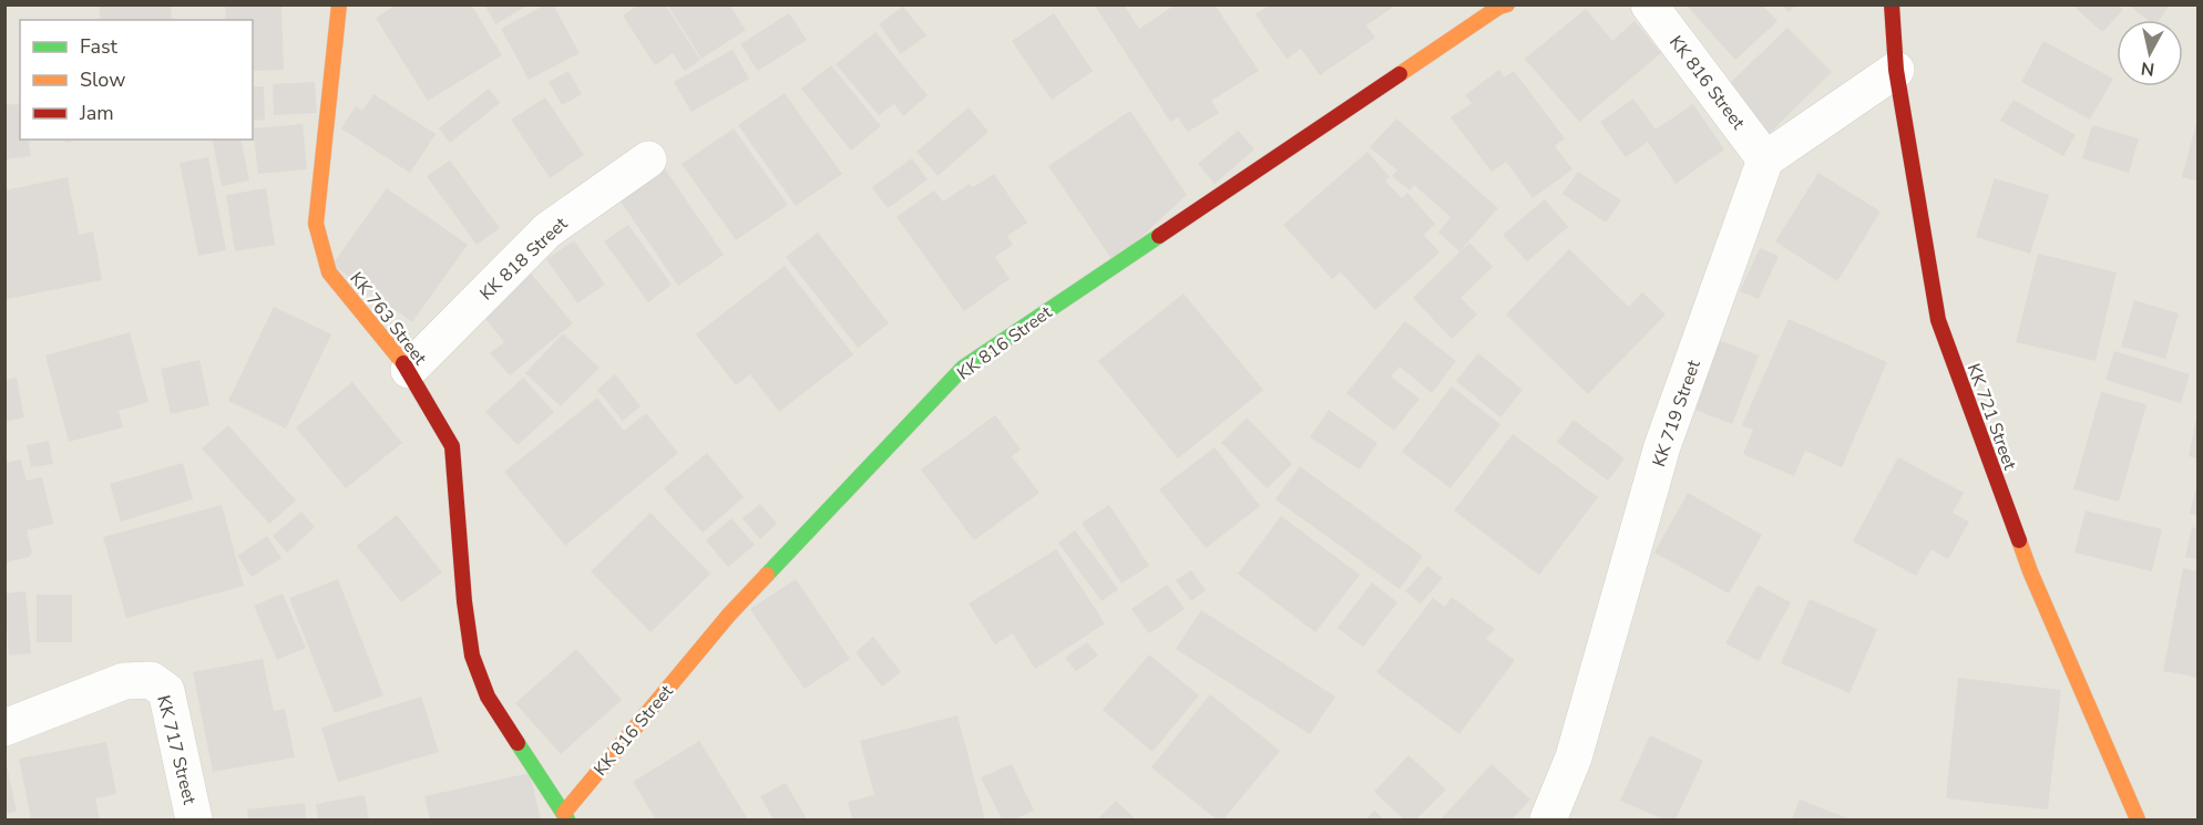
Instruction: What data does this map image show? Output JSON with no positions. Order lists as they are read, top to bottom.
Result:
{
  "streets": {
    "street": [
      "KK 816 Street",
      "KK 818 Street",
      "KK 763 Street",
      "KK 719 Street",
      "KK 721 Street",
      "KK 717 Street"
    ]
  },
  "crossings": [
    ["KK 816 Street", "KK 763 Street"],
    ["KK 816 Street", "KK 719 Street"],
    ["KK 818 Street", "KK 763 Street"]
  ],
  "legend": ["Fast", "Slow", "Jam"],
  "north": "bottom"
}
